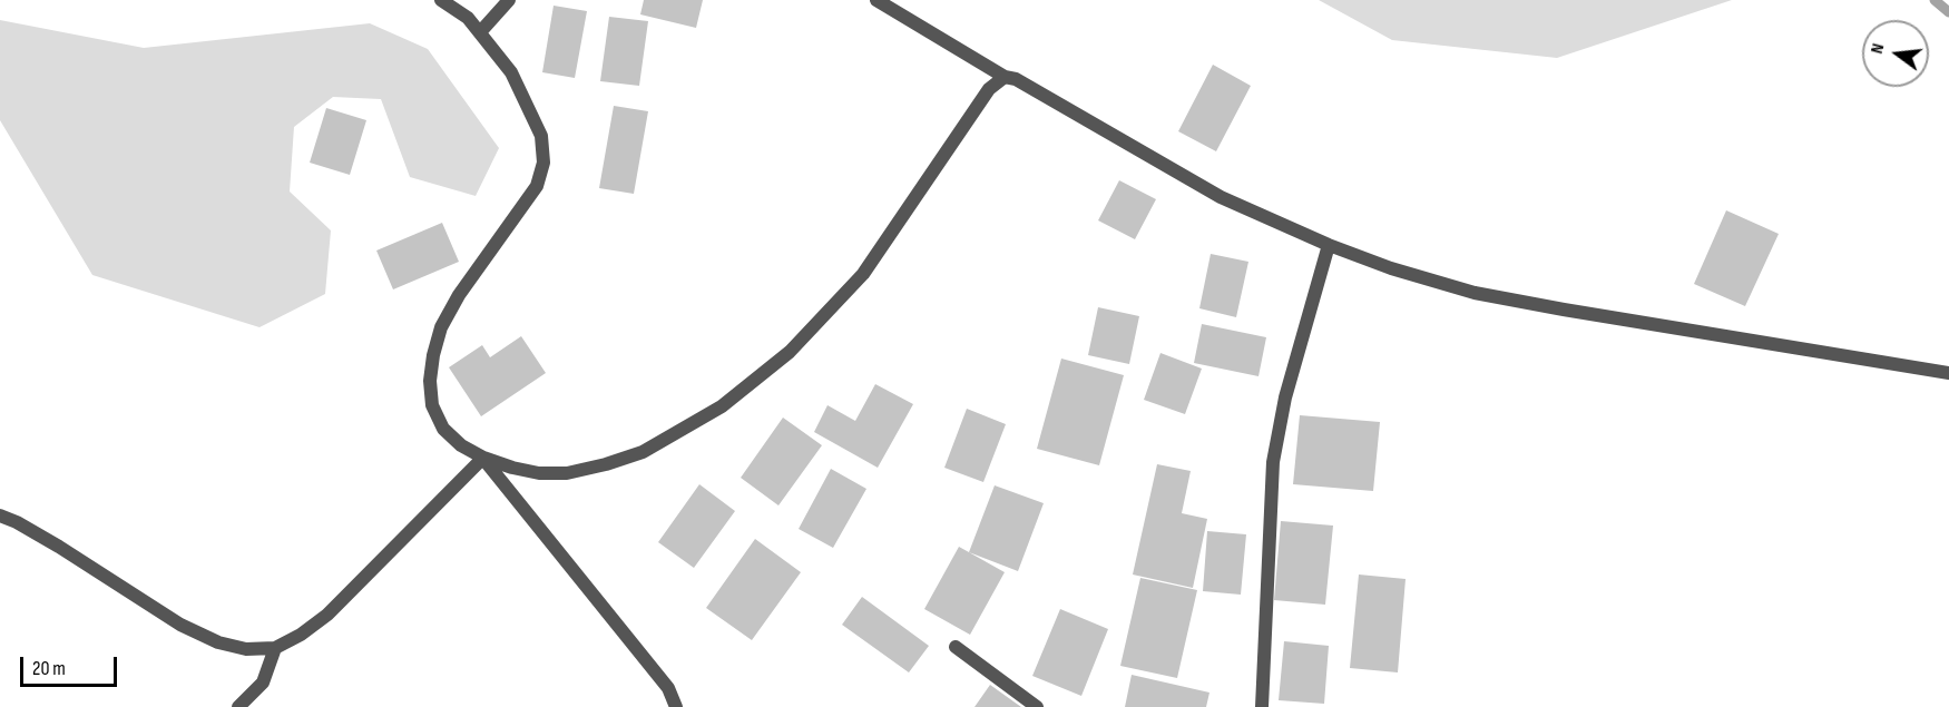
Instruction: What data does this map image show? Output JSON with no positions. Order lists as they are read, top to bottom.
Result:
{
  "scale_bar": "20 m",
  "north": "left"
}
